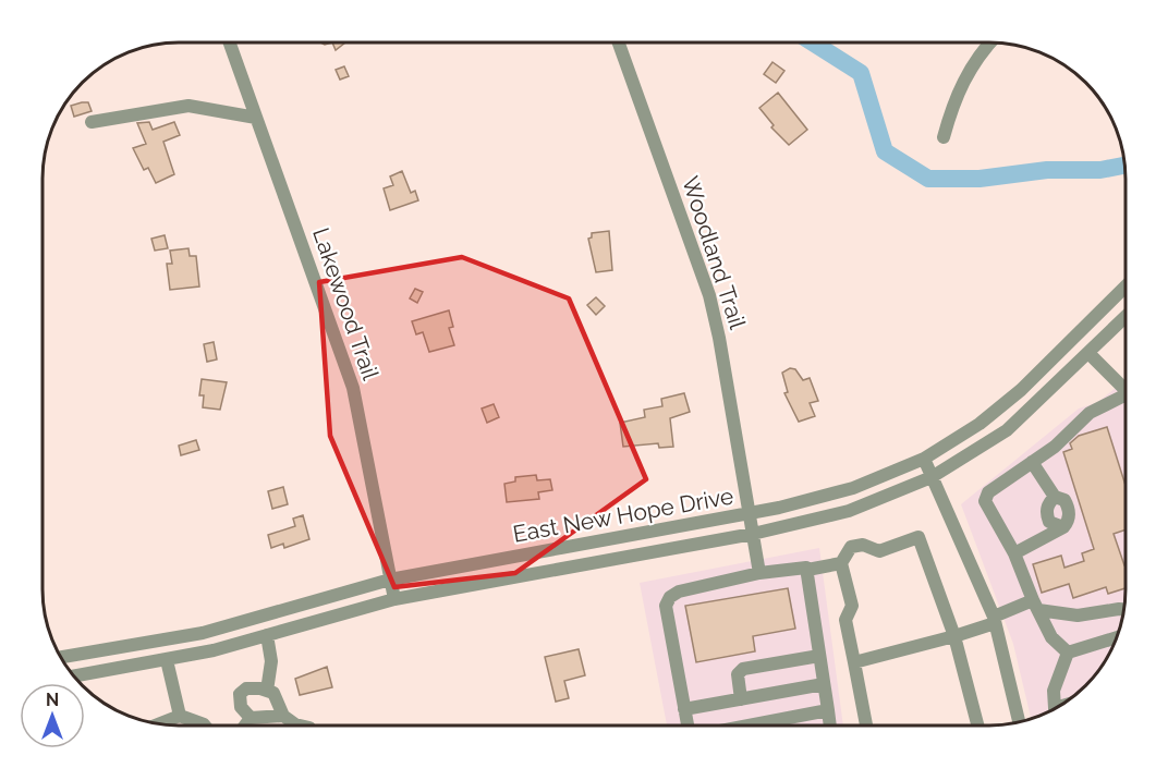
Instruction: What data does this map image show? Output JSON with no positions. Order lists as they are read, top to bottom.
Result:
{
  "streets": {
    "street": ["Woodland Trail", "Lakewood Trail", "East New Hope Drive"]
  },
  "crossings": [
    ["Woodland Trail", "East New Hope Drive"],
    ["Lakewood Trail", "East New Hope Drive"]
  ],
  "north": "top"
}
